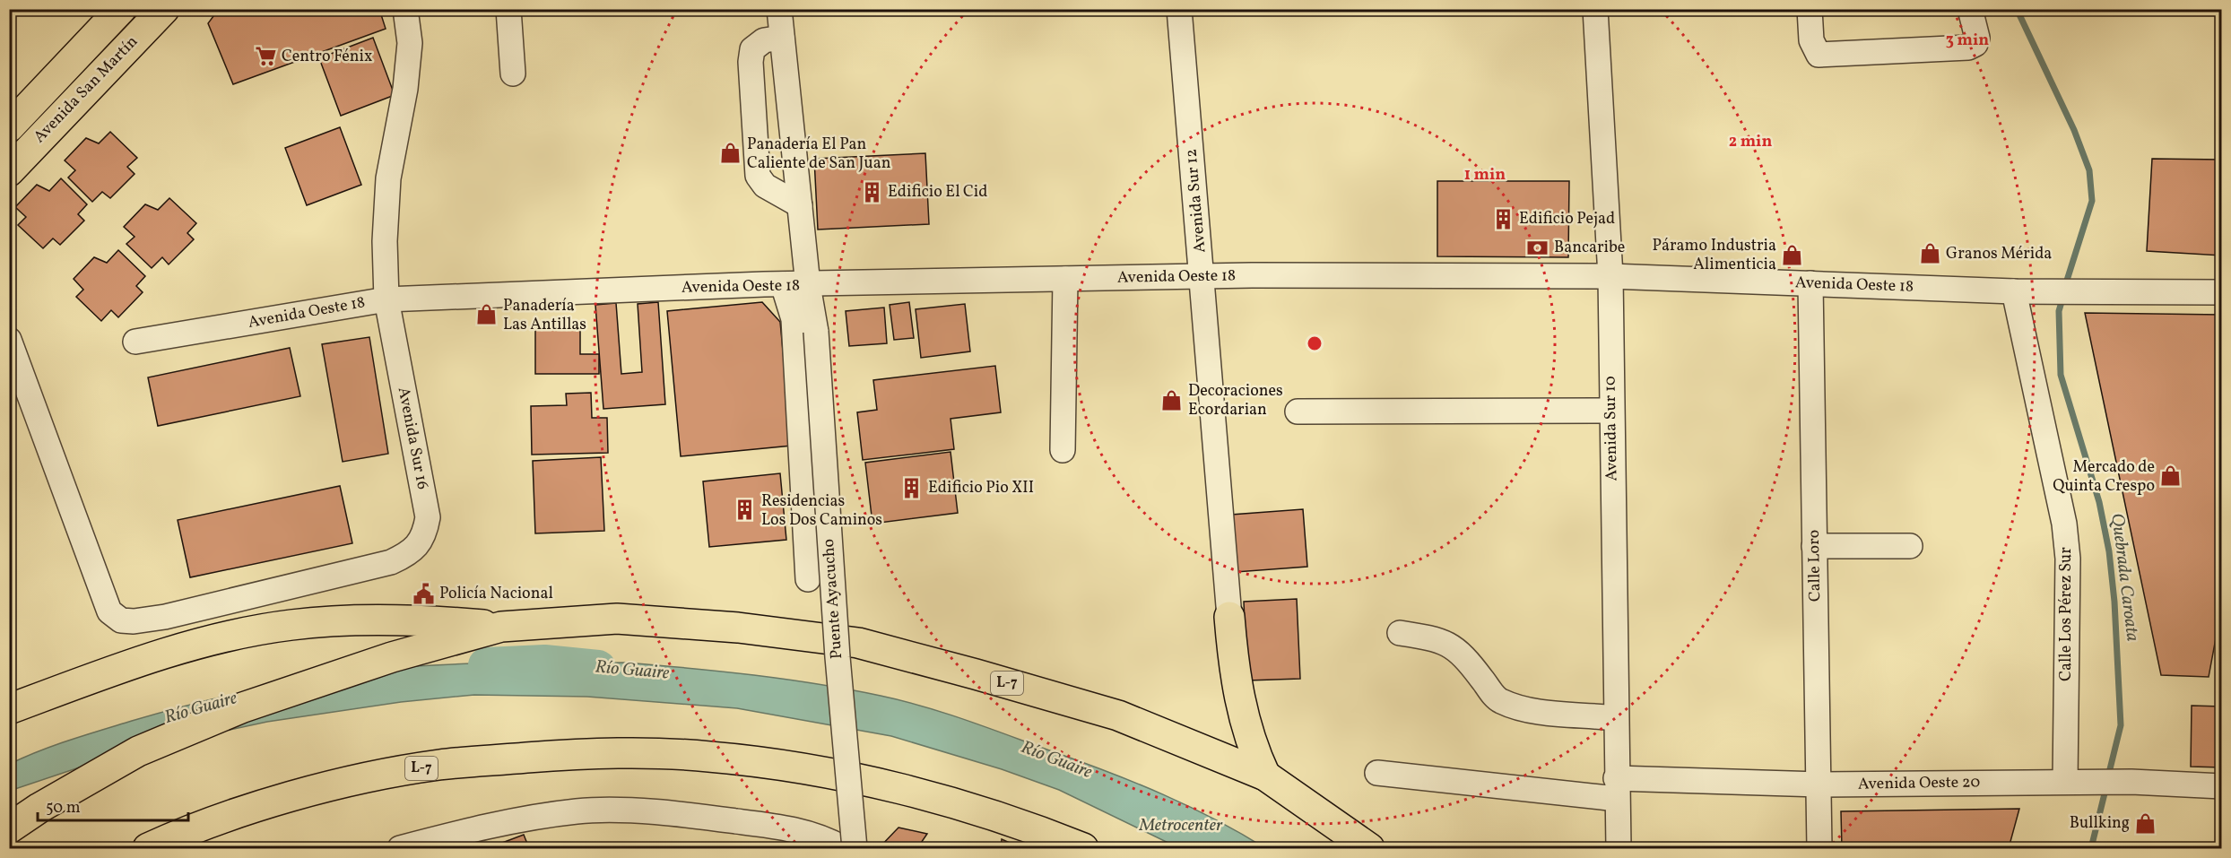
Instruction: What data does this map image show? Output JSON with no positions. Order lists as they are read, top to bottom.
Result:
{
  "streets": {
    "main road": ["Avenida San Martín", "L-7"],
    "street": [
      "Avenida Sur 12",
      "Avenida Oeste 18",
      "Avenida Sur 10",
      "Avenida Sur 16",
      "Calle Loro",
      "Puente Ayacucho",
      "Calle Los Pérez Sur",
      "Avenida Oeste 20"
    ]
  },
  "crossings": [
    ["Avenida Sur 12", "Avenida Oeste 18"],
    ["Avenida Oeste 18", "Avenida Sur 10"],
    ["Avenida Oeste 18", "Avenida Sur 16"],
    ["Avenida Oeste 18", "Calle Loro"],
    ["Avenida Oeste 18", "Puente Ayacucho"],
    ["Avenida Oeste 18", "Calle Los Pérez Sur"],
    ["Avenida Sur 10", "Avenida Oeste 20"],
    ["Calle Loro", "Avenida Oeste 20"],
    ["Calle Los Pérez Sur", "Avenida Oeste 20"]
  ],
  "water": ["Quebrada Caroata", "Río Guaire", "Metrocenter"],
  "places": {
    "supermarket": ["Centro Fénix"],
    "shop": [
      "Panadería El Pan Caliente de San Juan",
      "Granos Mérida",
      "Páramo Industria Alimenticia",
      "Panadería Las Antillas",
      "Decoraciones Ecordarian",
      "Mercado de Quinta Crespo",
      "Bullking"
    ],
    "building": [
      "Edificio El Cid",
      "Edificio Pejad",
      "Edificio Pio XII",
      "Residencias Los Dos Caminos"
    ],
    "bank": ["Bancaribe"],
    "public building": ["Policía Nacional"]
  },
  "scale_bar": "50 m",
  "rings": ["3 min", "2 min", "1 min"]
}
